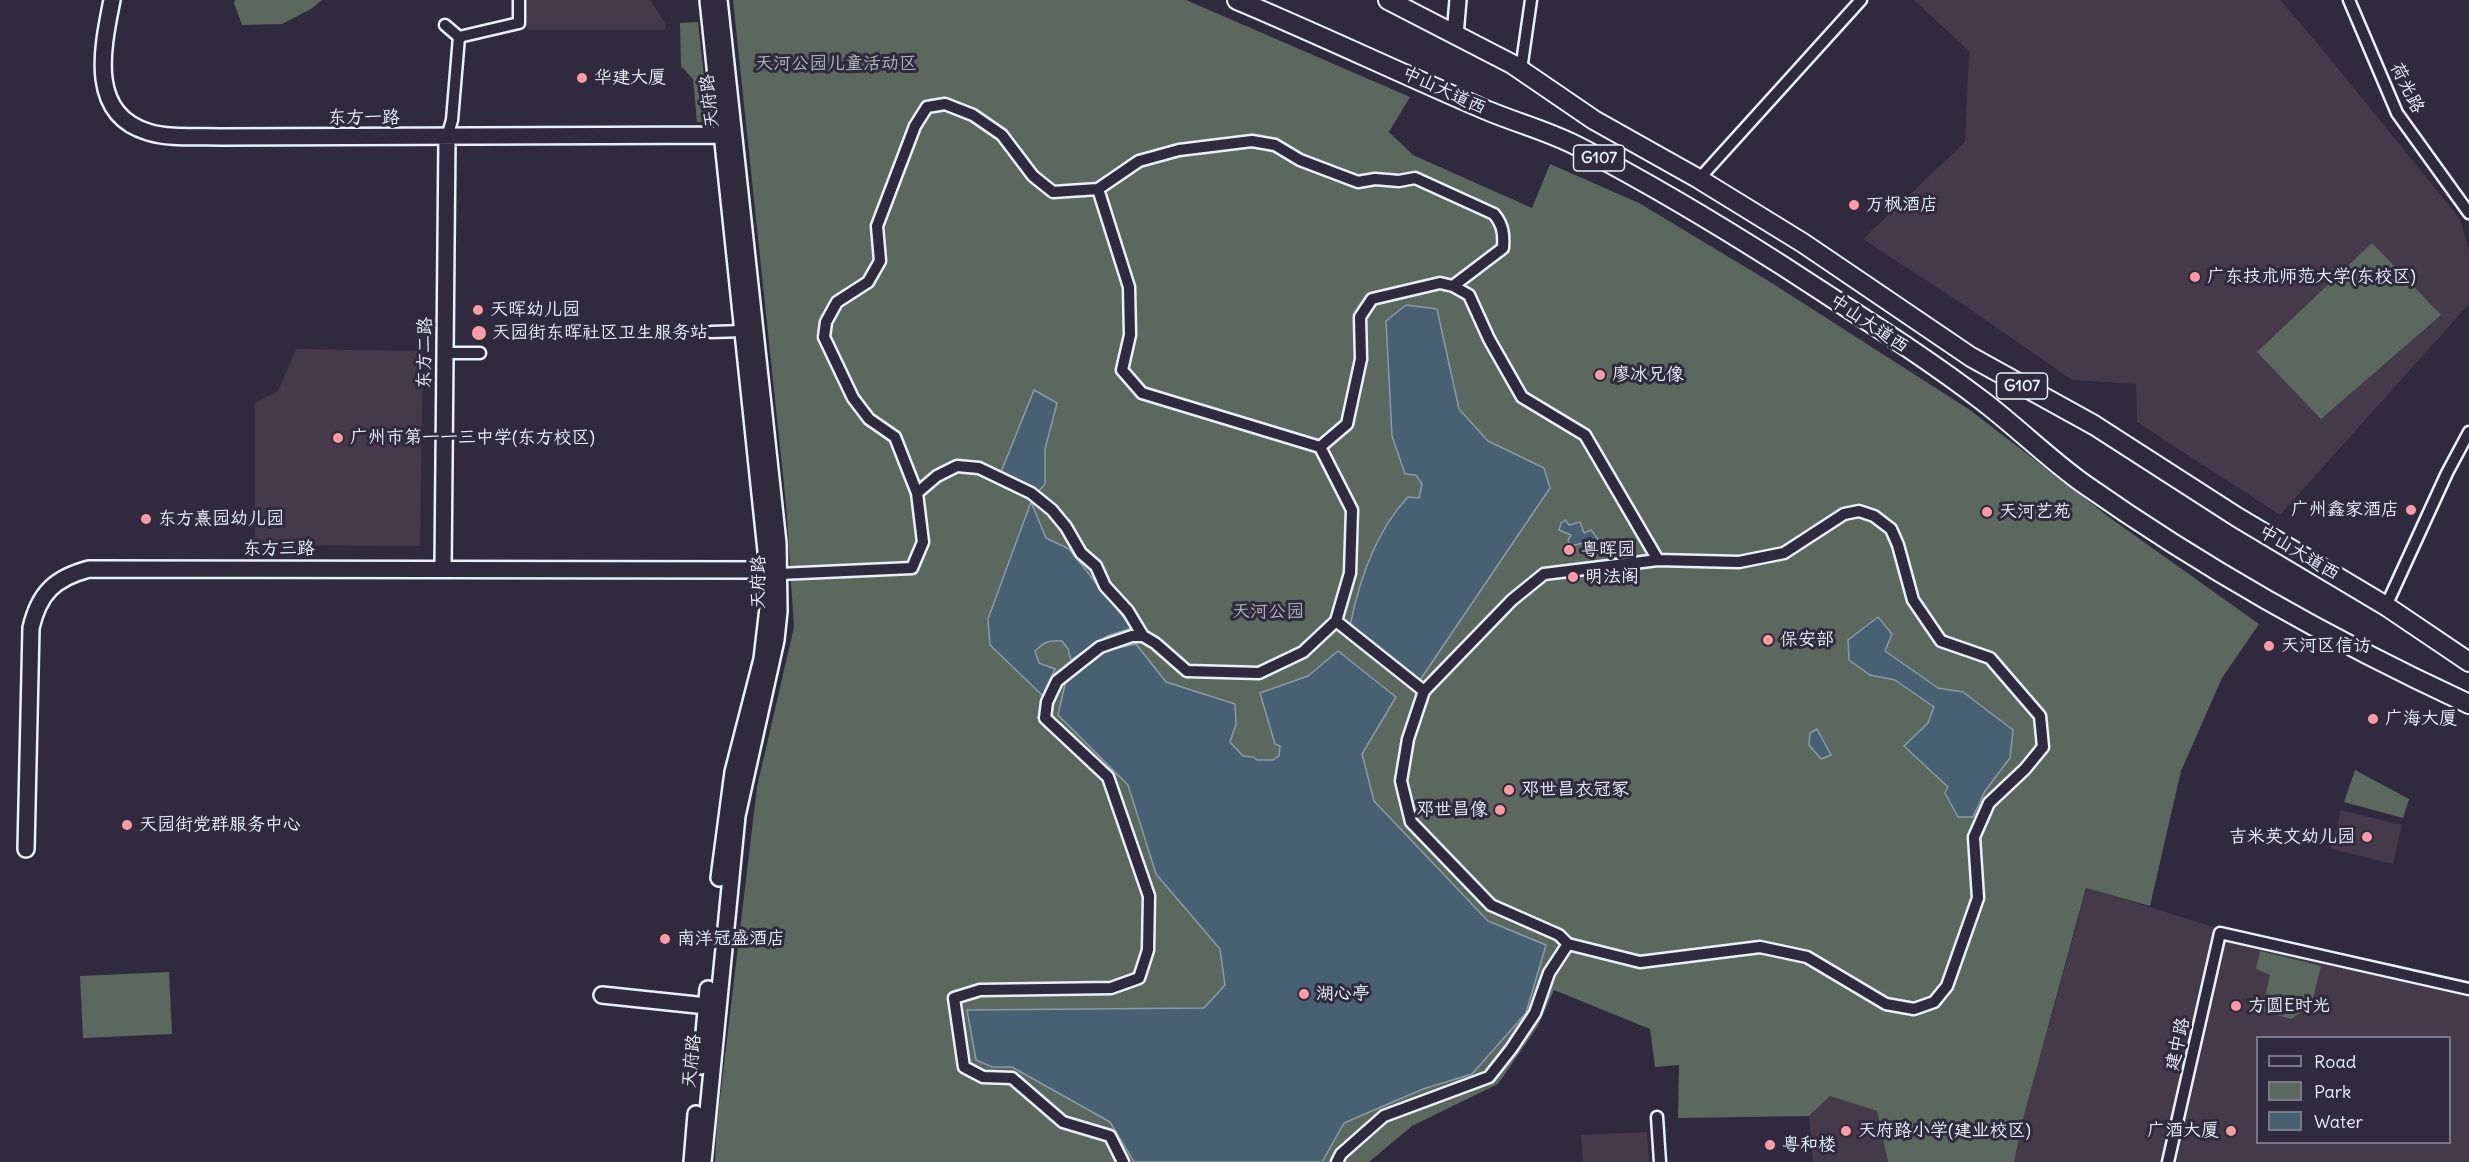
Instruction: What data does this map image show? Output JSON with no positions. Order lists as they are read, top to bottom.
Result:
{
  "streets": {
    "highway": ["中山大道西", "G107"],
    "street": [
      "荷光路",
      "天府路",
      "东方一路",
      "东方二路",
      "东方三路",
      "建中路"
    ]
  },
  "crossings": [
    ["天府路", "东方一路"],
    ["天府路", "东方三路"],
    ["东方一路", "东方二路"],
    ["东方二路", "东方三路"]
  ],
  "parks": ["天河公园儿童活动区", "天河公园"],
  "places": [
    "华建大厦",
    "万枫酒店",
    "广东技术师范大学(东校区)",
    "天晖幼儿园",
    "天园街东晖社区卫生服务站",
    "廖冰兄像",
    "广州市第一一三中学(东方校区)",
    "广州鑫家酒店",
    "天河艺苑",
    "东方熹园幼儿园",
    "粤晖园",
    "明法阁",
    "保安部",
    "天河区信访",
    "广海大厦",
    "邓世昌衣冠冢",
    "邓世昌像",
    "天园街党群服务中心",
    "吉米英文幼儿园",
    "南洋冠盛酒店",
    "湖心亭",
    "方圆E时光",
    "天府路小学(建业校区)",
    "广酒大厦",
    "粤和楼"
  ],
  "legend": ["Road", "Park", "Water"]
}
